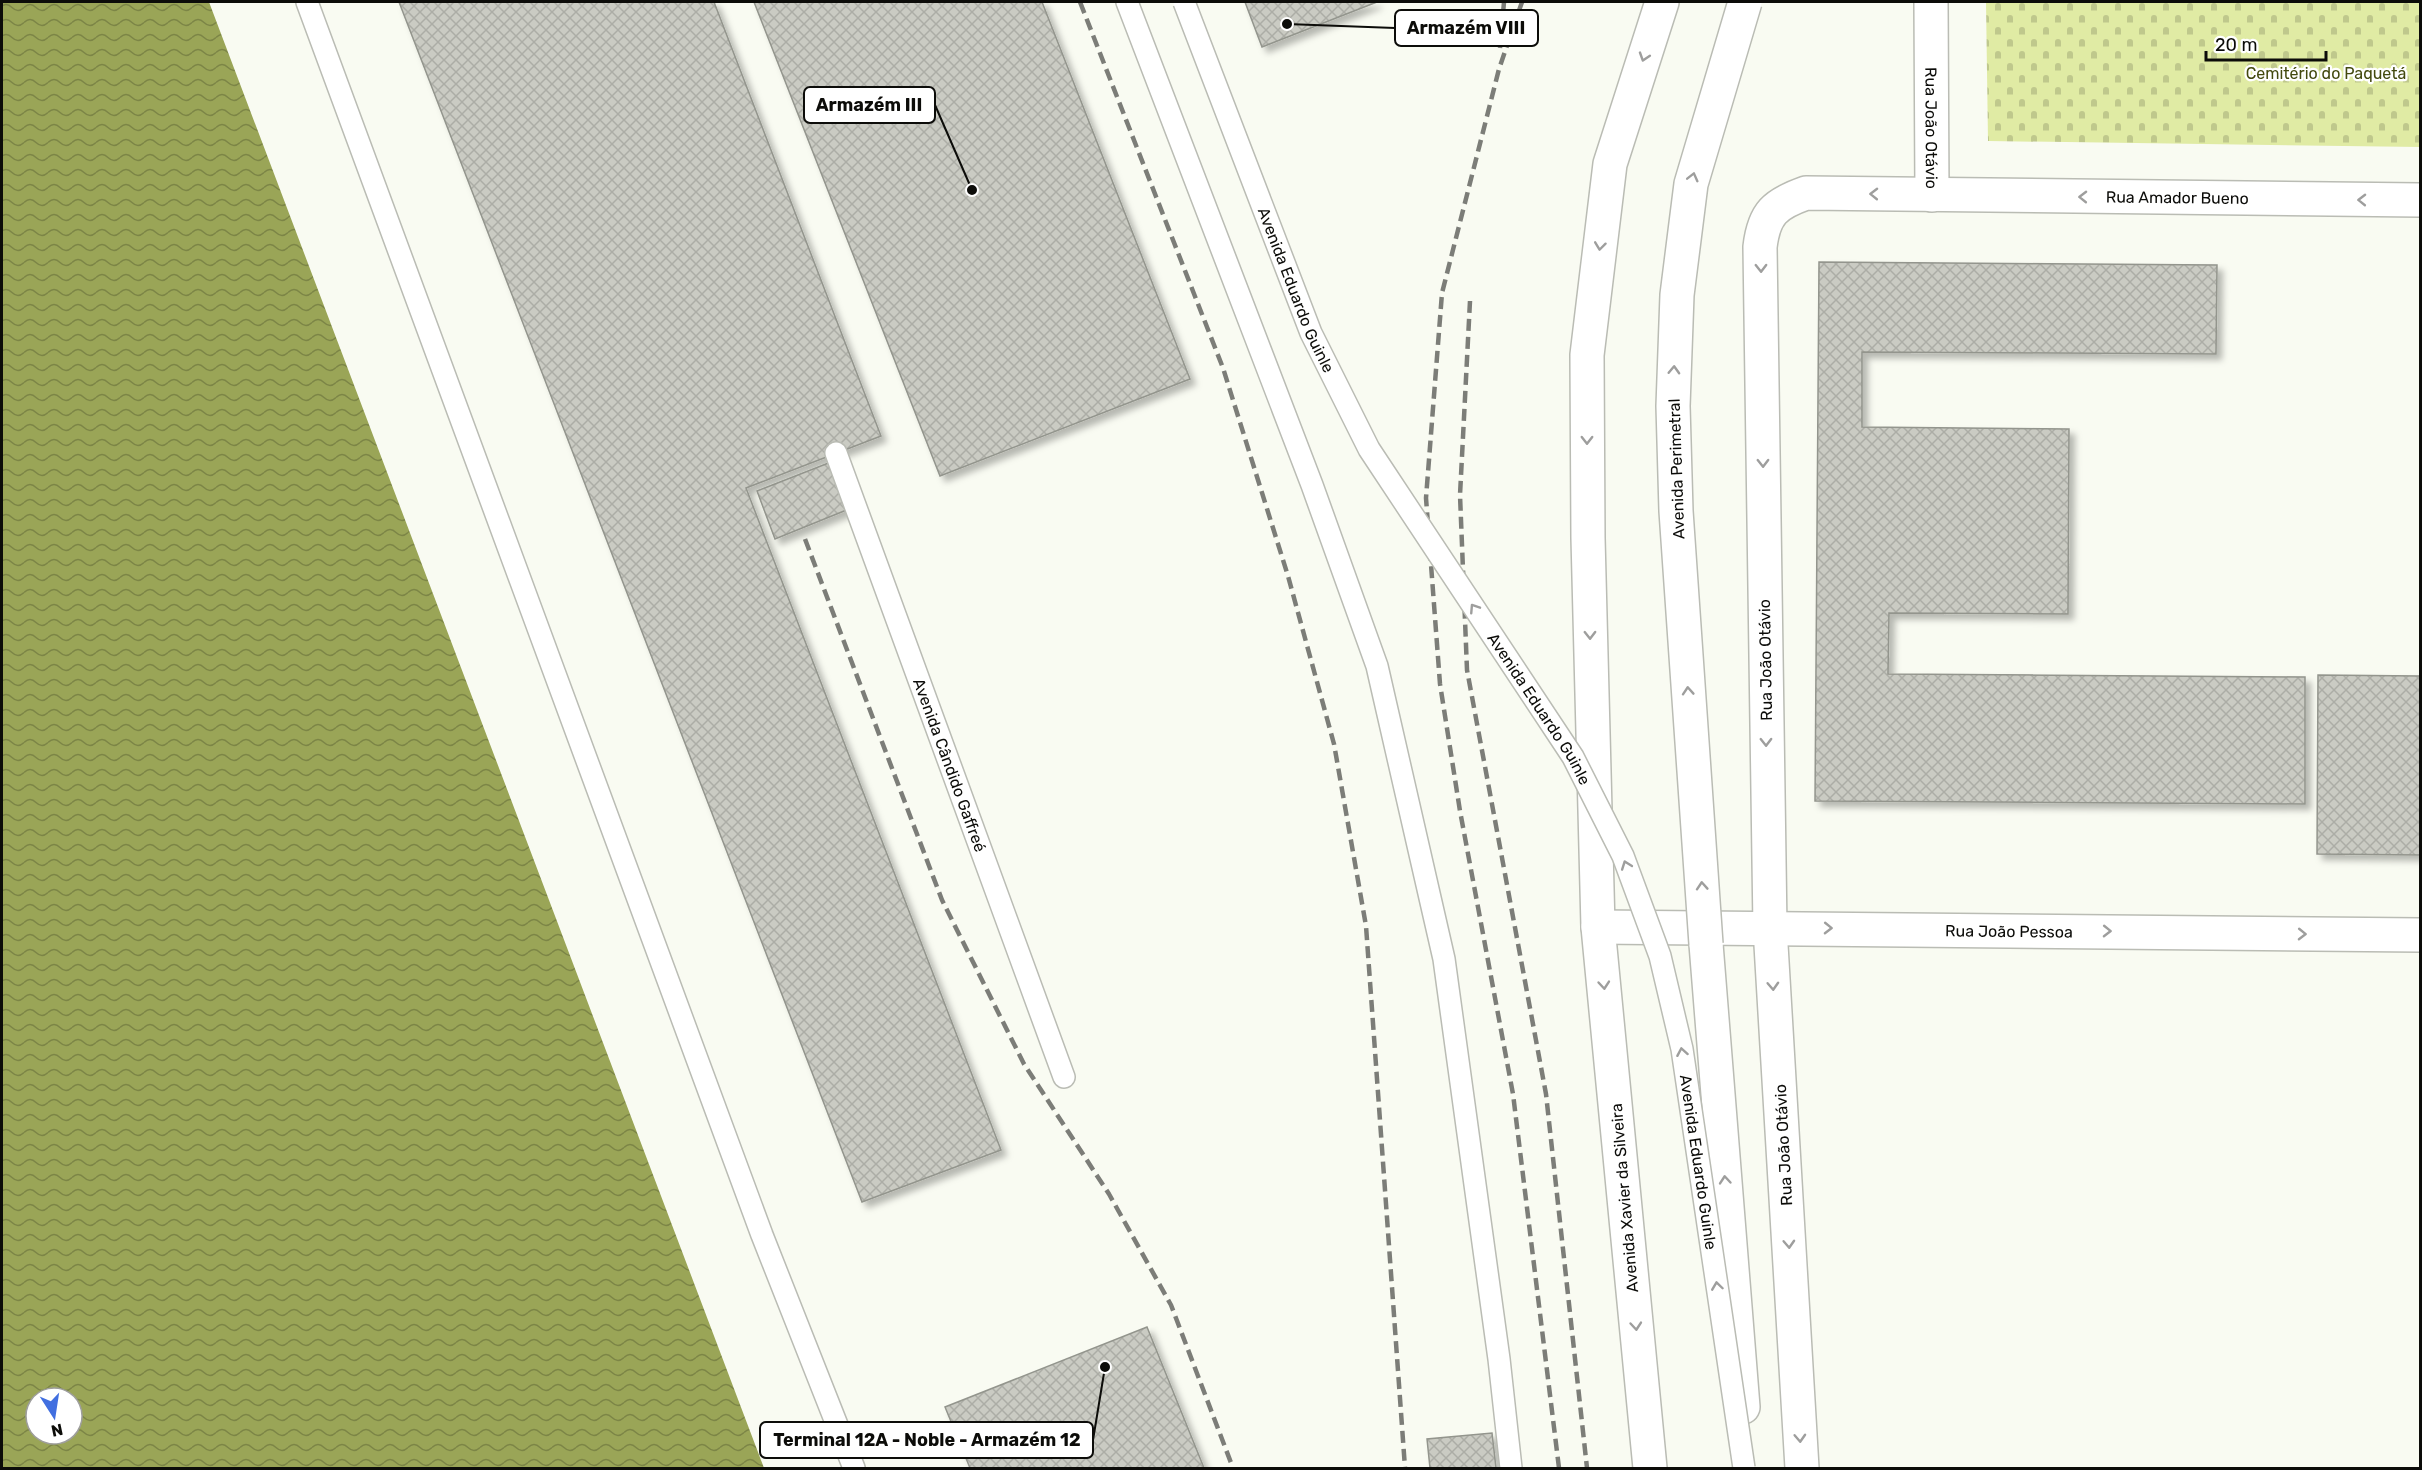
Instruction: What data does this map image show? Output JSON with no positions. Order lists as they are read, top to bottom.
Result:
{
  "streets": {
    "main road": [
      "Rua João Otávio",
      "Rua Amador Bueno",
      "Avenida Perimetral",
      "Rua João Pessoa",
      "Avenida Xavier da Silveira"
    ],
    "lane": ["Avenida Eduardo Guinle", "Avenida Cândido Gaffreé"]
  },
  "crossings": [
    ["Rua João Otávio", "Rua Amador Bueno"],
    ["Rua João Otávio", "Rua João Pessoa"],
    ["Avenida Eduardo Guinle", "Avenida Perimetral"],
    ["Rua João Pessoa", "Avenida Xavier da Silveira"]
  ],
  "one_way": ["Rua Amador Bueno", "Rua João Pessoa", "Avenida Xavier da Silveira"],
  "parks": ["Cemitério do Paquetá"],
  "places": ["Armazém VIII", "Armazém III", "Terminal 12A - Noble - Armazém 12"],
  "scale_bar": "20 m",
  "north": "bottom"
}
